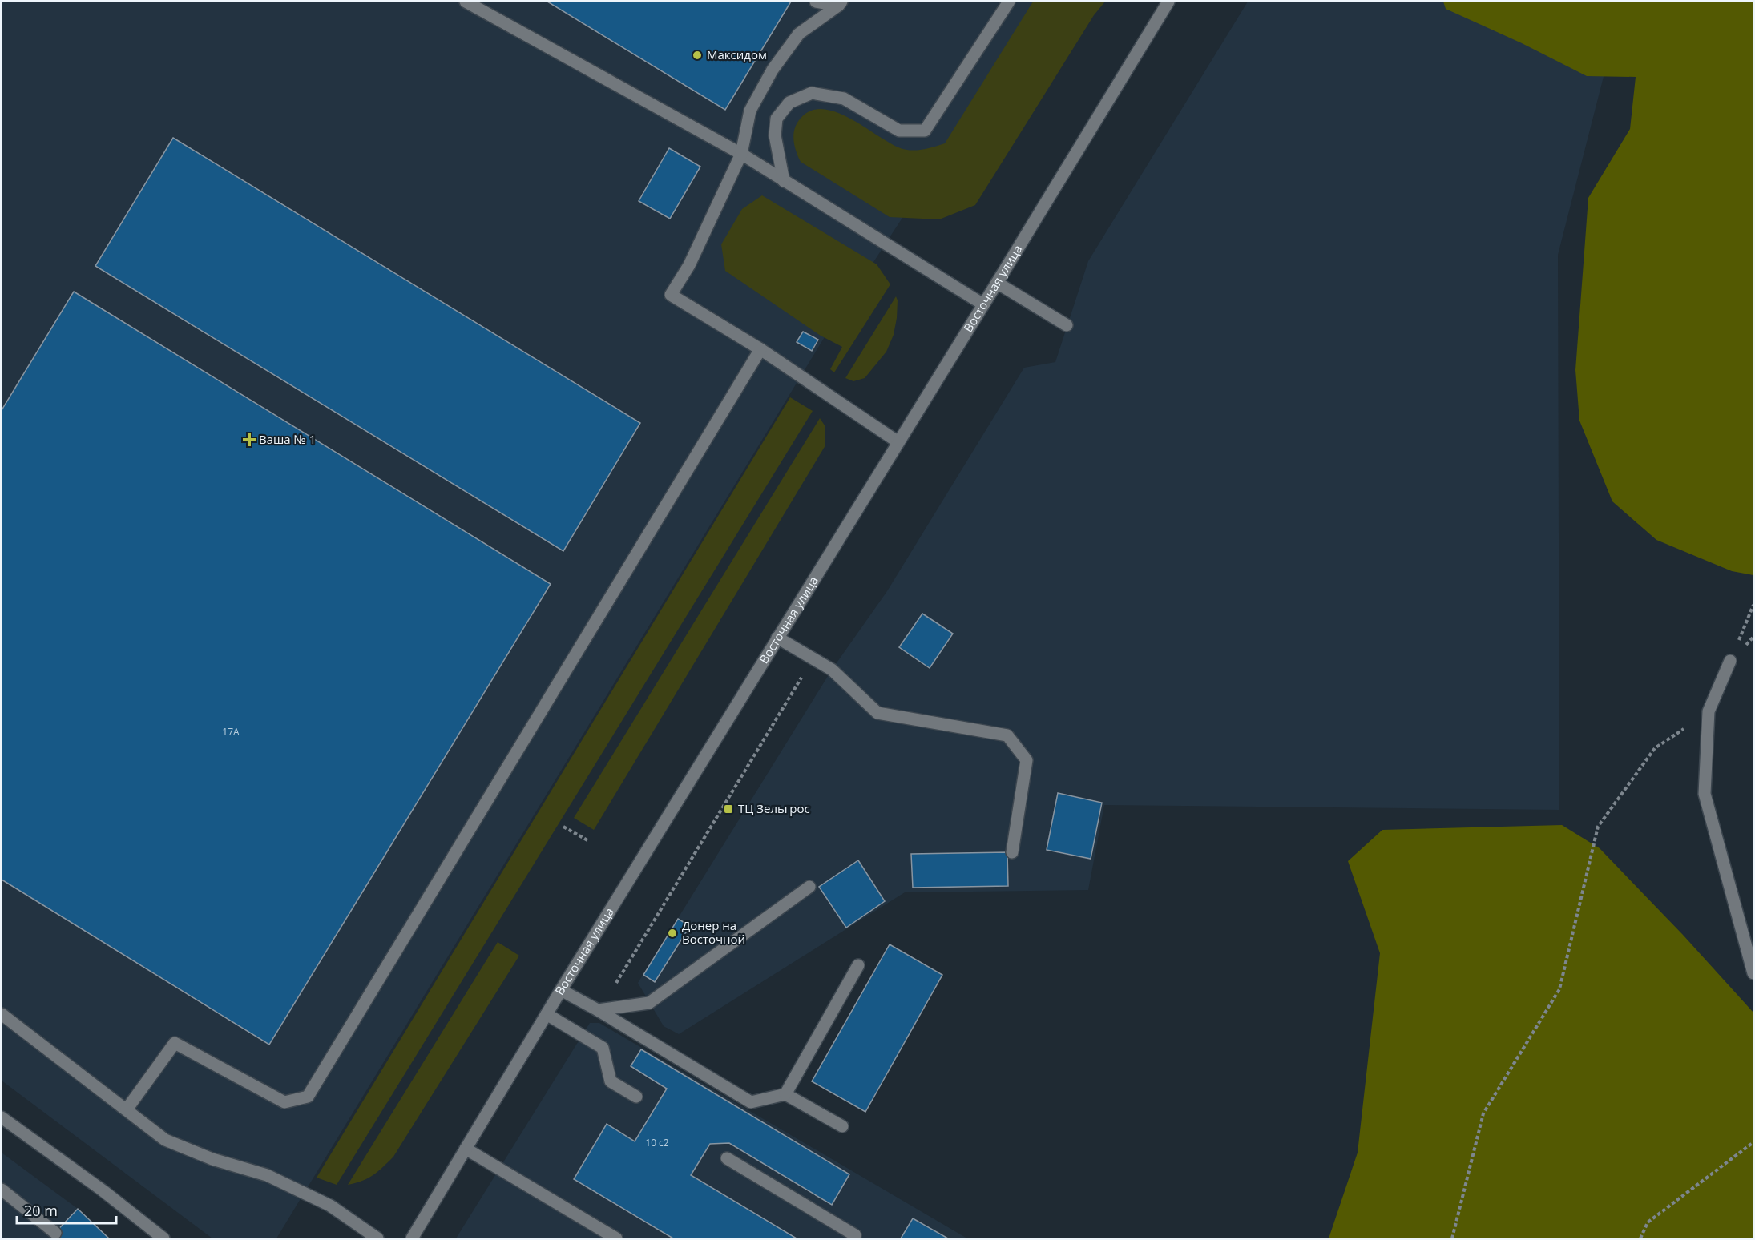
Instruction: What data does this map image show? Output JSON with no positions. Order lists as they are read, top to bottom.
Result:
{
  "streets": {
    "street": ["Восточная улица"]
  },
  "places": {
    "other": ["Максидом", "Донер на Восточной"],
    "health": ["Ваша № 1"],
    "transit": ["ТЦ Зельгрос"]
  },
  "house_numbers": ["17А", "10 с2"],
  "scale_bar": "20 m"
}
